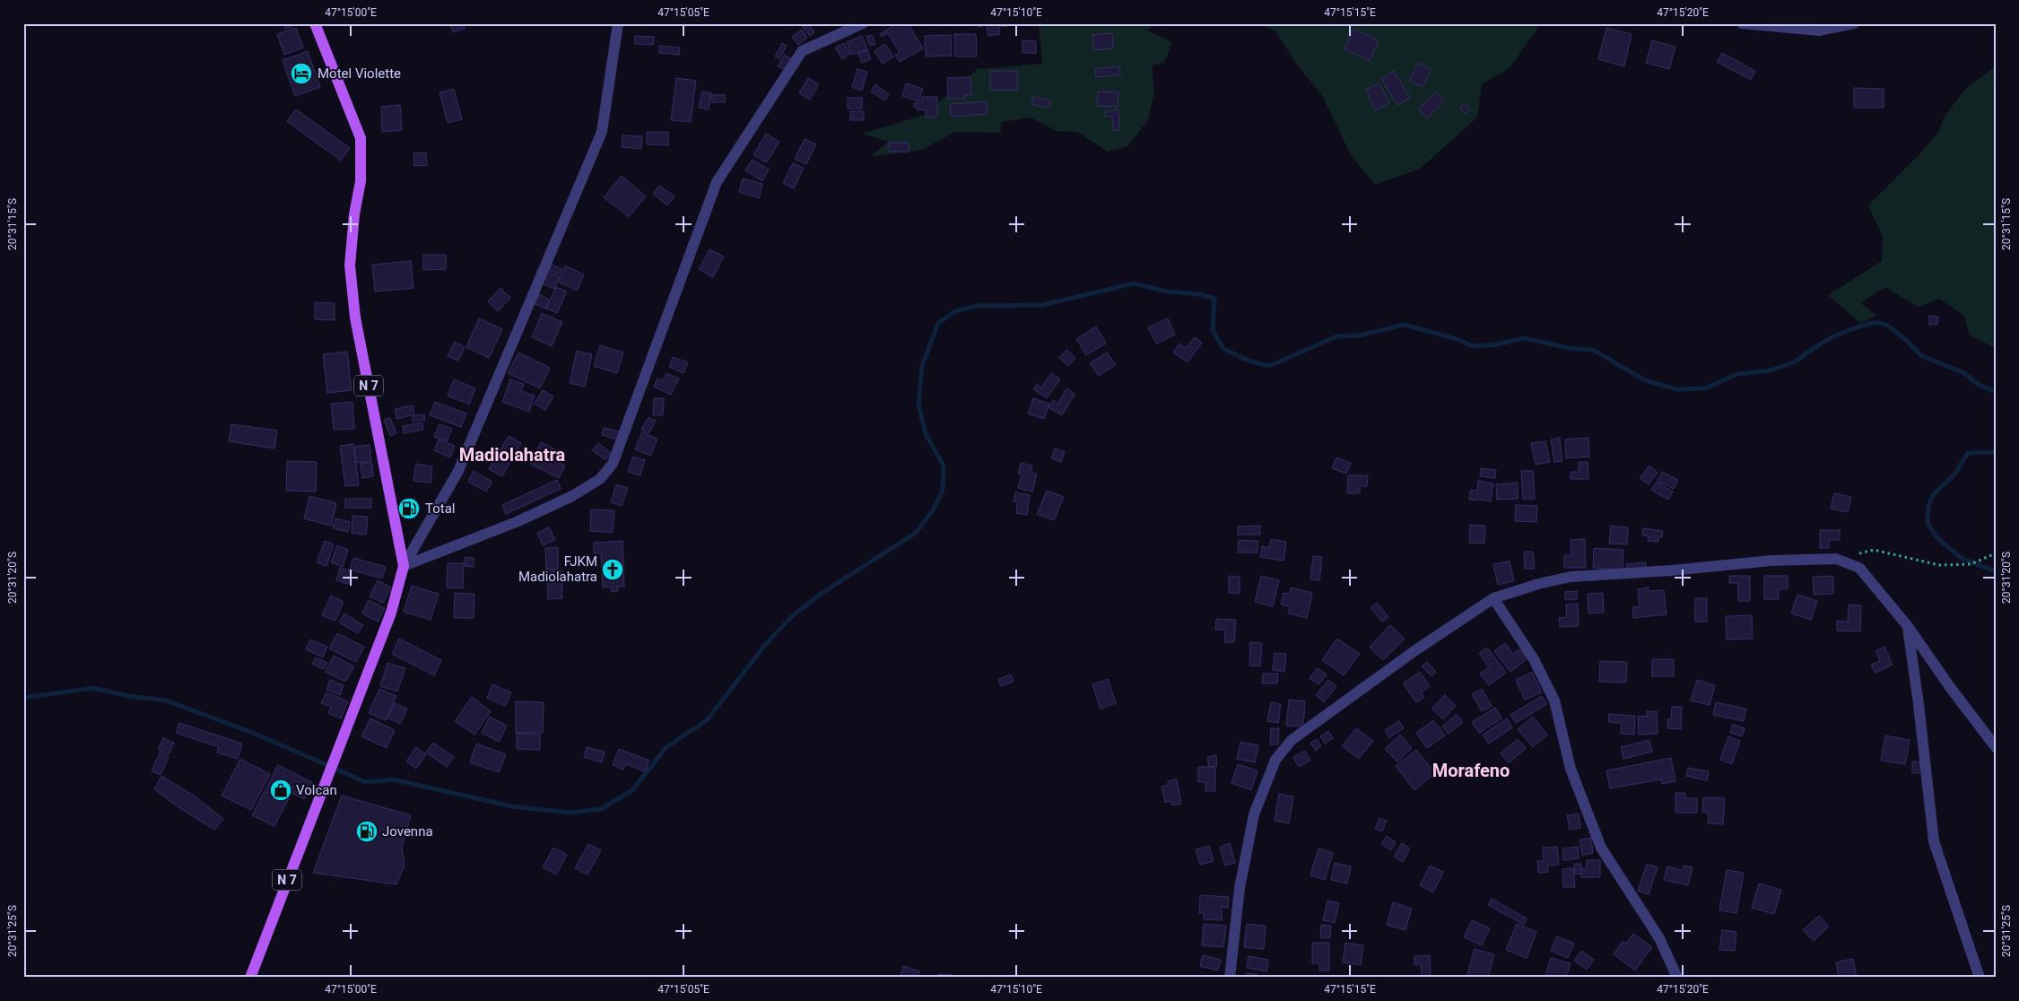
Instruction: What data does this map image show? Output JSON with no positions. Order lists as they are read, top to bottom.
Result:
{
  "streets": {
    "main road": ["N 7"]
  },
  "districts": ["Madiolahatra", "Morafeno"],
  "places": {
    "hotel": ["Motel Violette"],
    "fuel station": ["Total", "Jovenna"],
    "church": ["FJKM Madiolahatra"],
    "shop": ["Volcan"]
  },
  "coordinates": [
    "47°15'00\"E",
    "47°15'05\"E",
    "47°15'10\"E",
    "47°15'15\"E",
    "47°15'20\"E",
    "20°31'15\"S",
    "20°31'20\"S",
    "20°31'25\"S"
  ]
}
